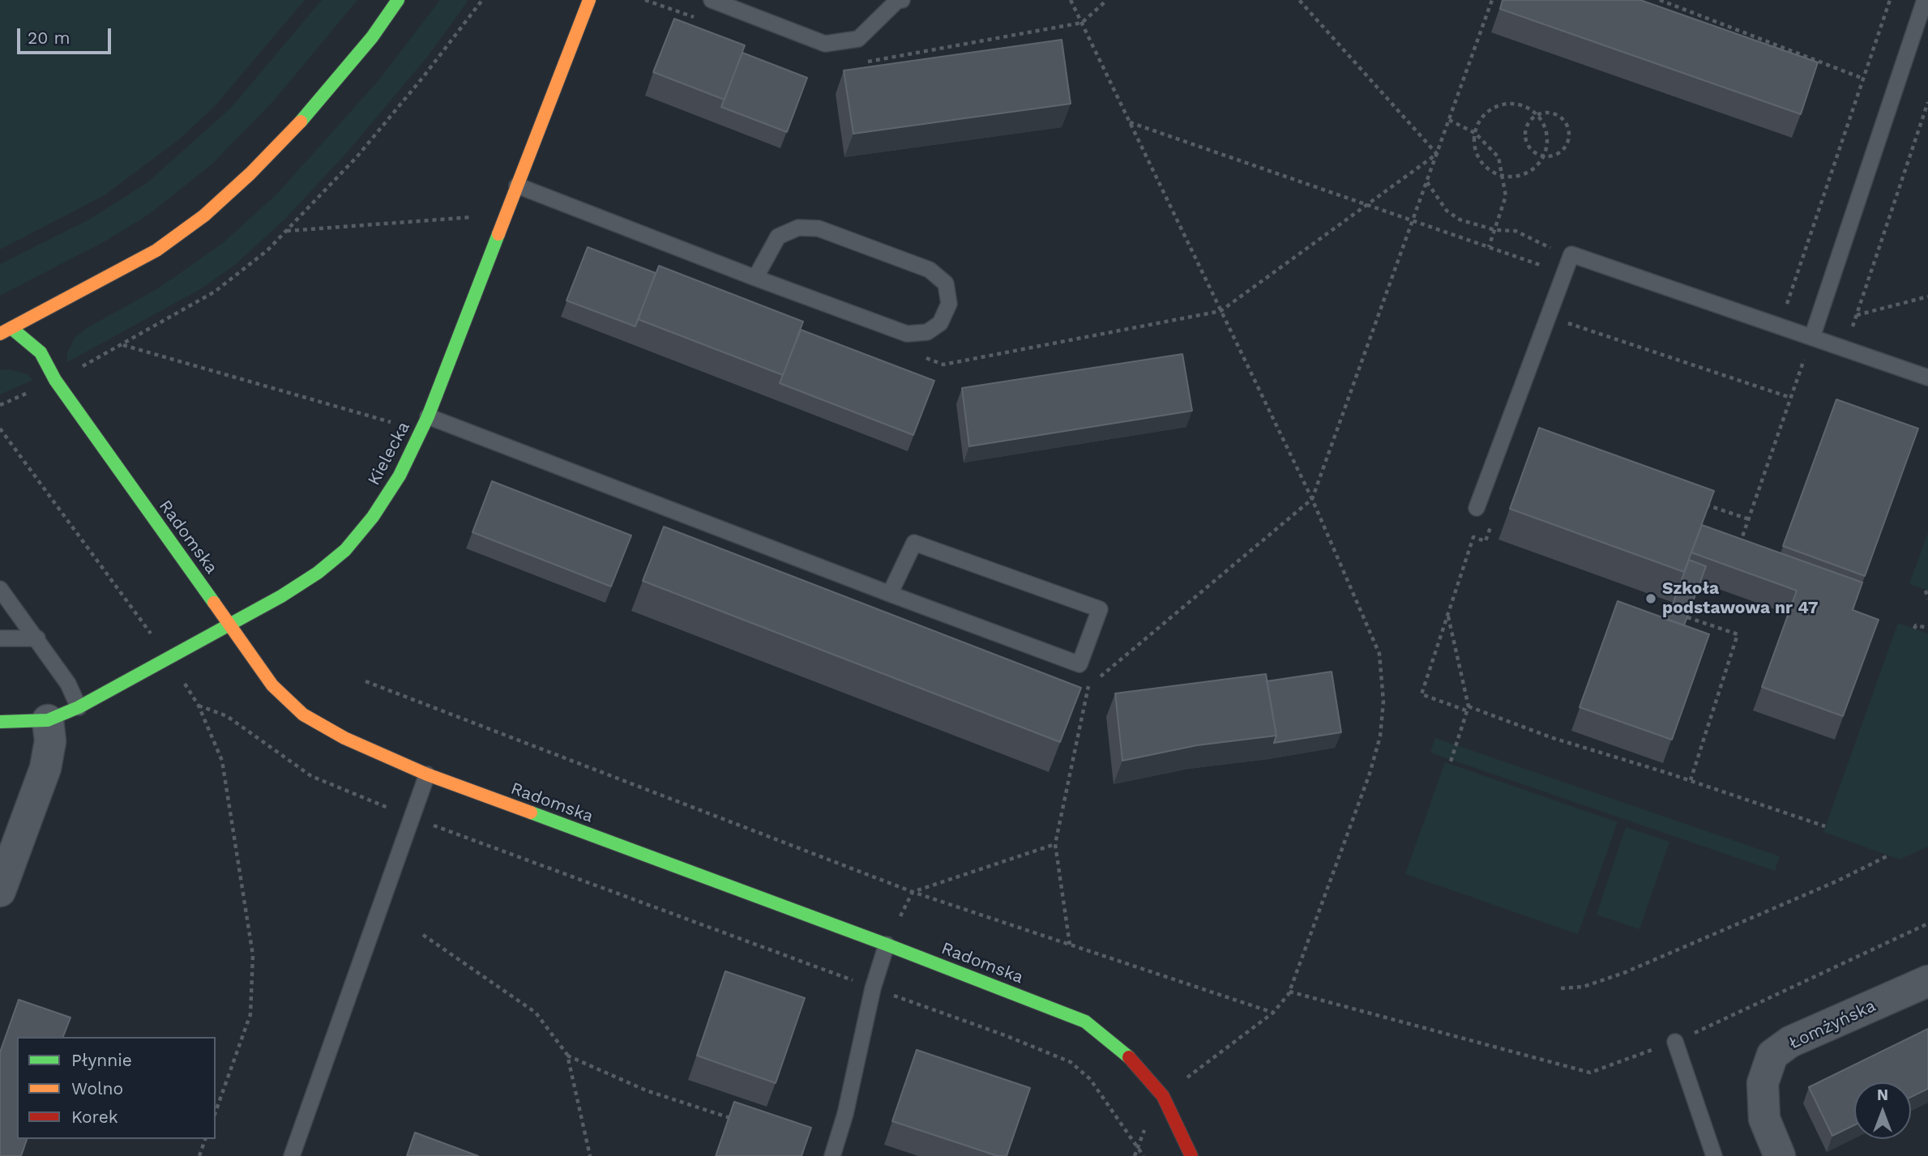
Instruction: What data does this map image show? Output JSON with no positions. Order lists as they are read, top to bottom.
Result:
{
  "streets": {
    "street": ["Kielecka", "Radomska", "Łomżyńska"]
  },
  "crossings": [
    ["Kielecka", "Radomska"]
  ],
  "places": ["Szkoła podstawowa nr 47"],
  "legend": ["Płynnie", "Wolno", "Korek"],
  "scale_bar": "20 m",
  "north": "top"
}
